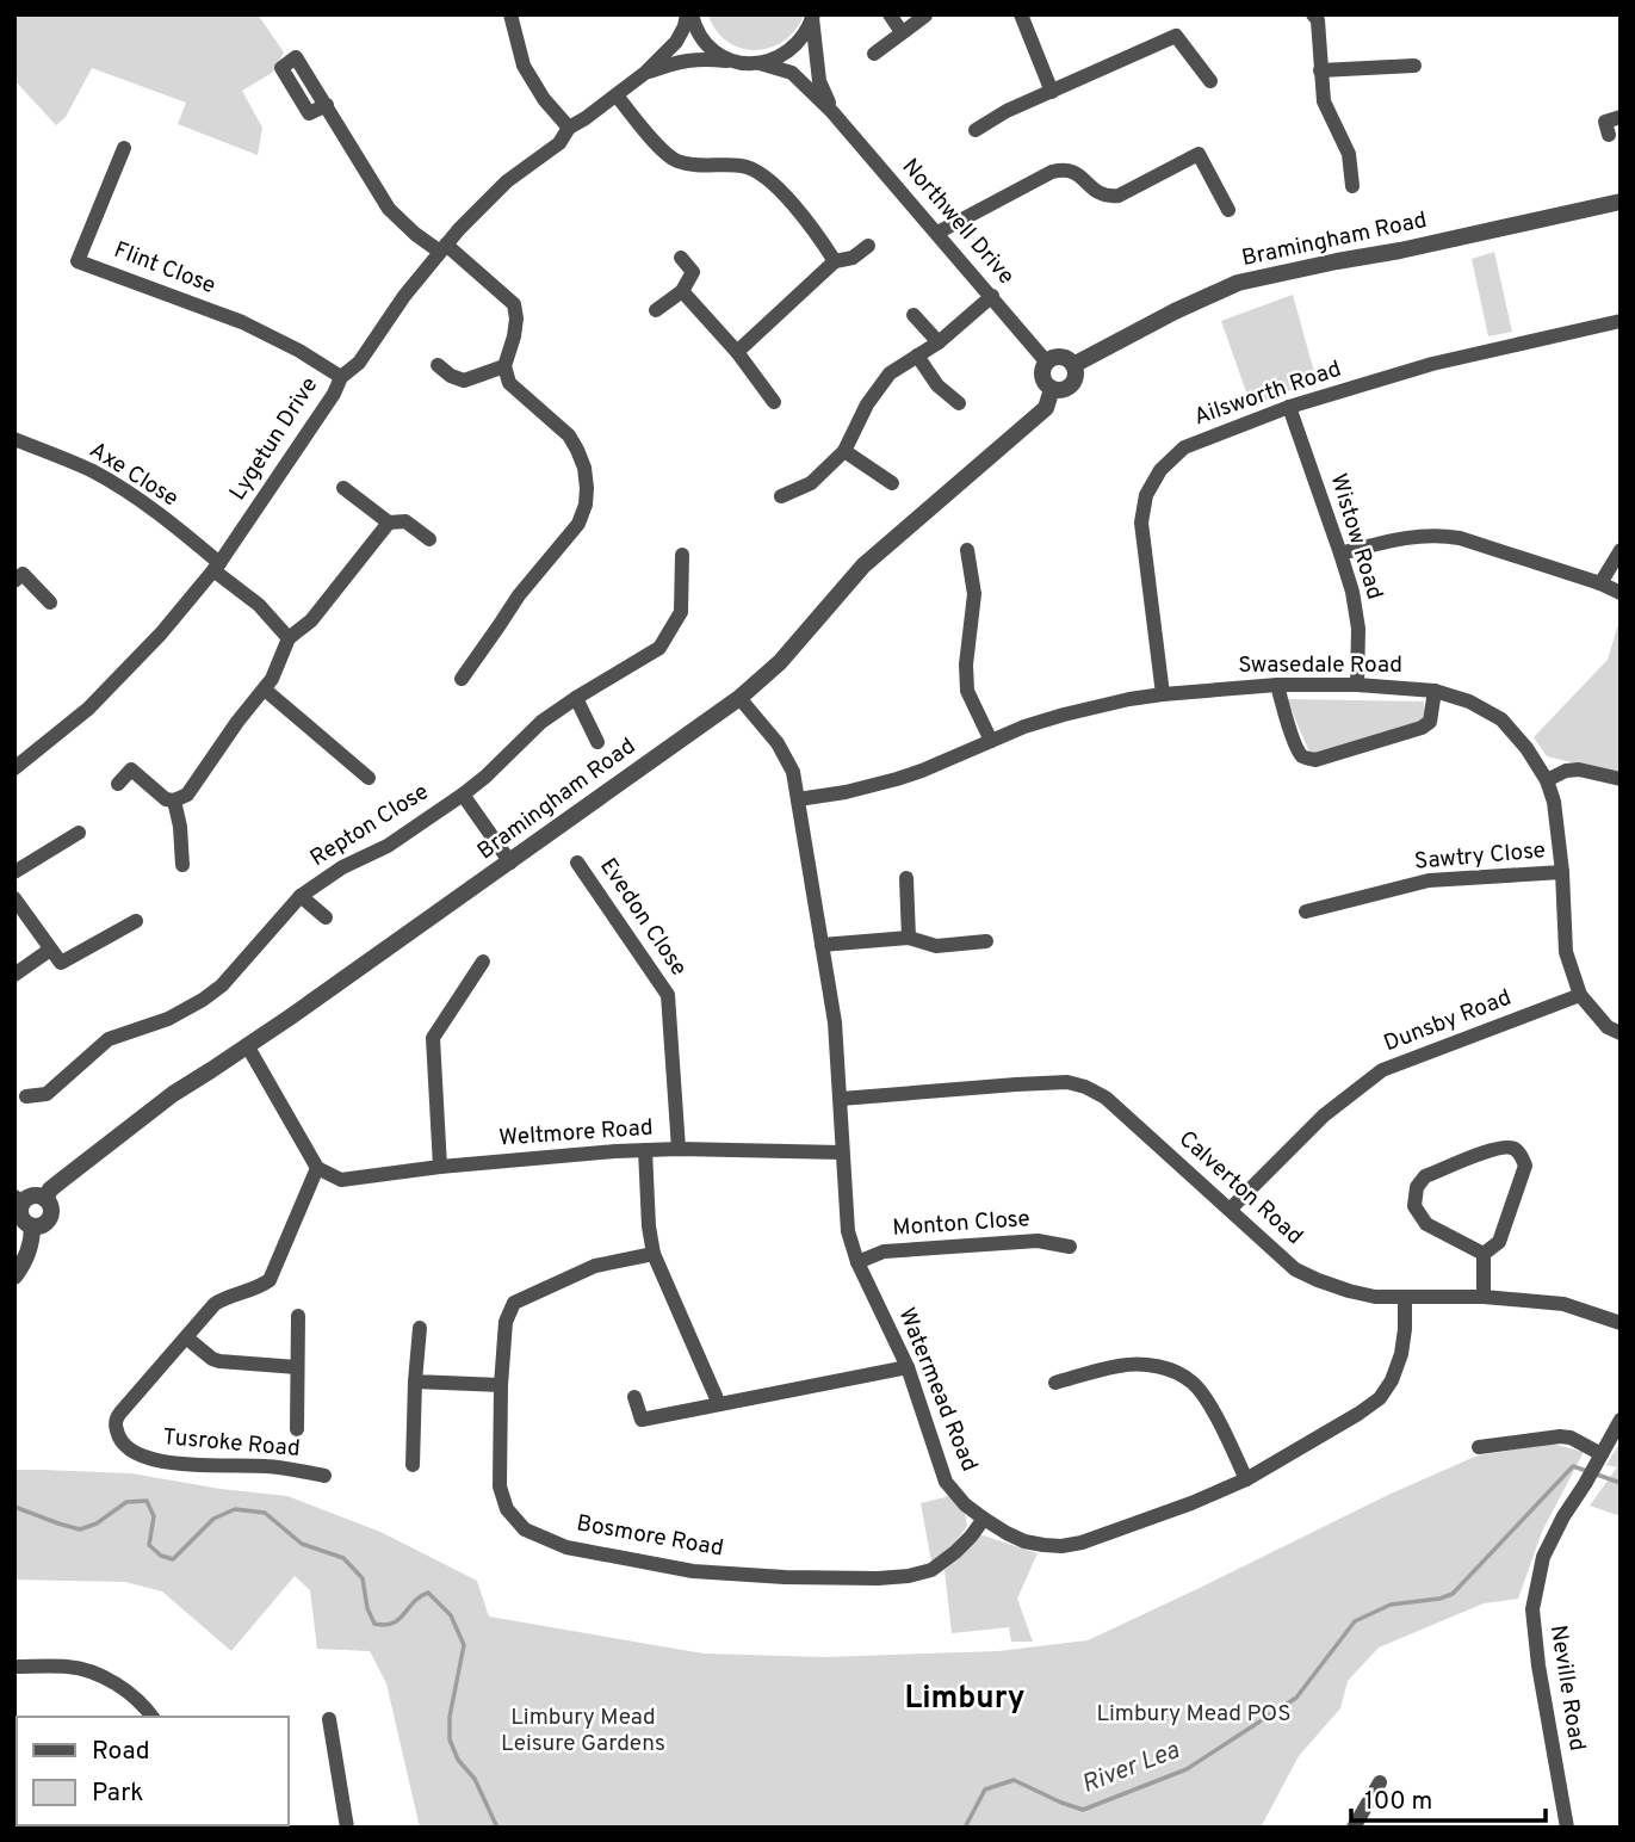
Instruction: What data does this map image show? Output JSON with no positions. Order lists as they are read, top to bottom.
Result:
{
  "streets": {
    "street": [
      "Northwell Drive",
      "Bramingham Road",
      "Flint Close",
      "Ailsworth Road",
      "Lygetun Drive",
      "Axe Close",
      "Wistow Road",
      "Swasedale Road",
      "Repton Close",
      "Sawtry Close",
      "Evedon Close",
      "Dunsby Road",
      "Weltmore Road",
      "Calverton Road",
      "Monton Close",
      "Watermead Road",
      "Tusroke Road",
      "Bosmore Road",
      "Neville Road"
    ]
  },
  "crossings": [
    ["Northwell Drive", "Bramingham Road"],
    ["Northwell Drive", "Lygetun Drive"],
    ["Bramingham Road", "Repton Close"],
    ["Bramingham Road", "Watermead Road"],
    ["Flint Close", "Lygetun Drive"],
    ["Ailsworth Road", "Wistow Road"],
    ["Ailsworth Road", "Swasedale Road"],
    ["Lygetun Drive", "Axe Close"],
    ["Wistow Road", "Swasedale Road"],
    ["Swasedale Road", "Sawtry Close"],
    ["Swasedale Road", "Dunsby Road"],
    ["Swasedale Road", "Watermead Road"],
    ["Evedon Close", "Weltmore Road"],
    ["Dunsby Road", "Calverton Road"],
    ["Weltmore Road", "Watermead Road"],
    ["Calverton Road", "Watermead Road"],
    ["Monton Close", "Watermead Road"],
    ["Watermead Road", "Bosmore Road"]
  ],
  "districts": ["Limbury"],
  "water": ["River Lea"],
  "parks": ["Limbury Mead POS", "Limbury Mead Leisure Gardens"],
  "legend": ["Road", "Park"],
  "scale_bar": "100 m"
}
